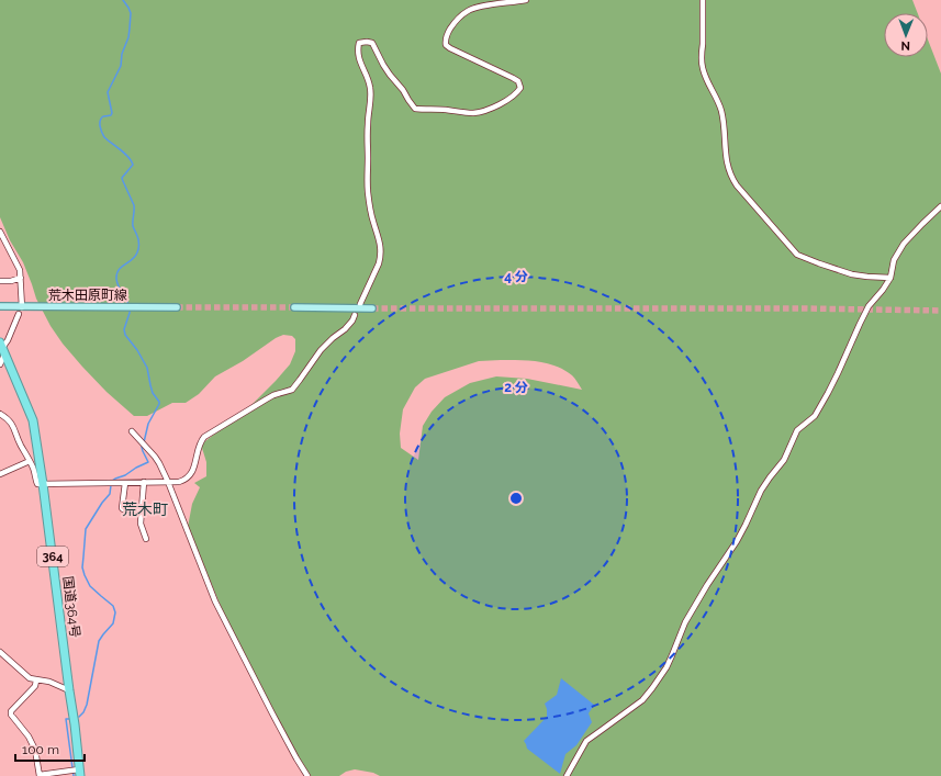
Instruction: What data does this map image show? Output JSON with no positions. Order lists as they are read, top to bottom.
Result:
{
  "streets": {
    "highway": ["364", "国道364号"],
    "main road": ["荒木田原町線"]
  },
  "districts": ["荒木町"],
  "scale_bar": "100 m",
  "north": "bottom",
  "rings": ["4 分", "2 分"]
}
